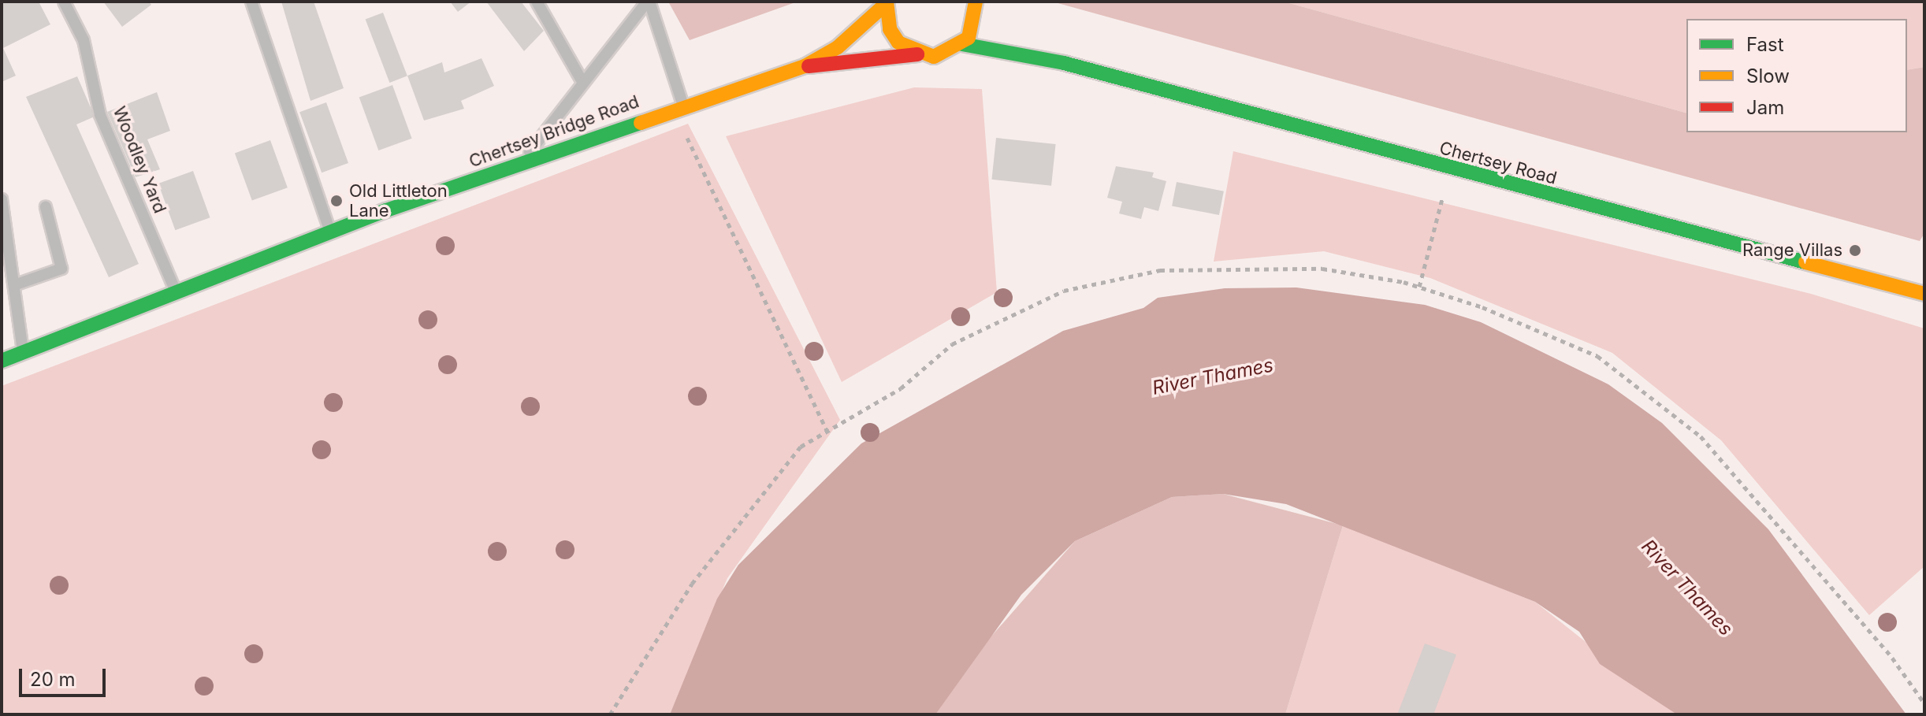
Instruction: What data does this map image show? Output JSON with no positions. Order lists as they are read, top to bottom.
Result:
{
  "streets": {
    "main road": ["Chertsey Bridge Road", "Chertsey Road"],
    "lane": ["Woodley Yard"]
  },
  "crossings": [
    ["Chertsey Bridge Road", "Woodley Yard"],
    ["Chertsey Bridge Road", "Chertsey Road"]
  ],
  "water": ["River Thames"],
  "places": ["Old Littleton Lane", "Range Villas"],
  "legend": ["Fast", "Slow", "Jam"],
  "scale_bar": "20 m"
}
